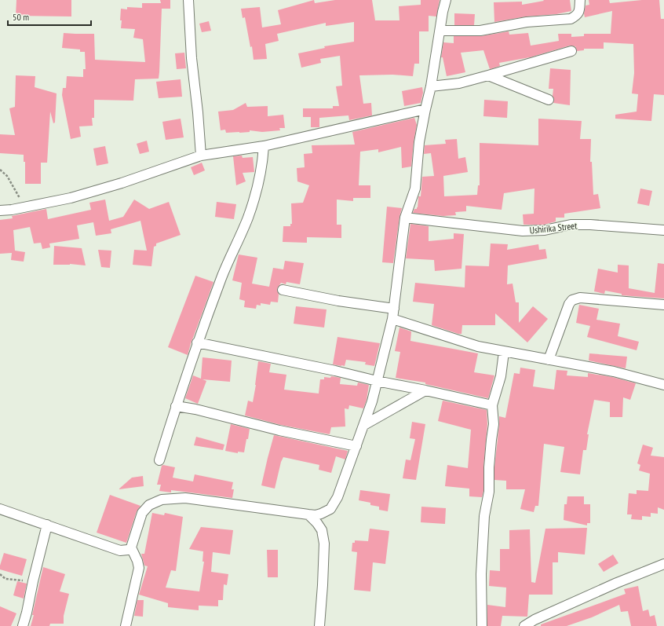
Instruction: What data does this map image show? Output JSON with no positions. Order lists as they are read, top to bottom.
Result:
{
  "streets": {
    "street": ["Ushirika Street"]
  },
  "scale_bar": "50 m"
}
